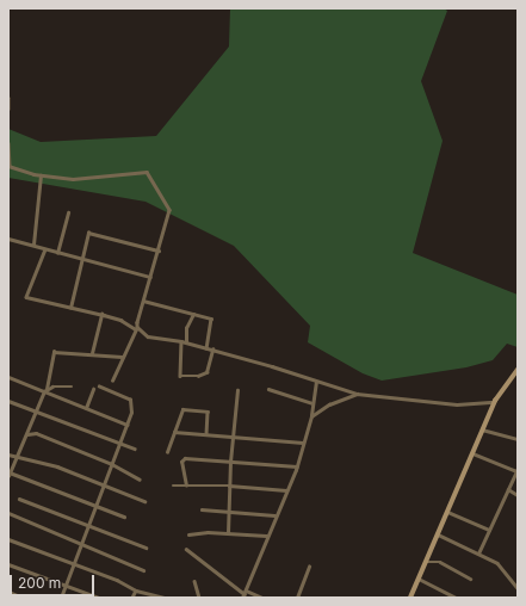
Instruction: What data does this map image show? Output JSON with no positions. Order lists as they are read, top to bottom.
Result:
{
  "scale_bar": "200 m"
}
